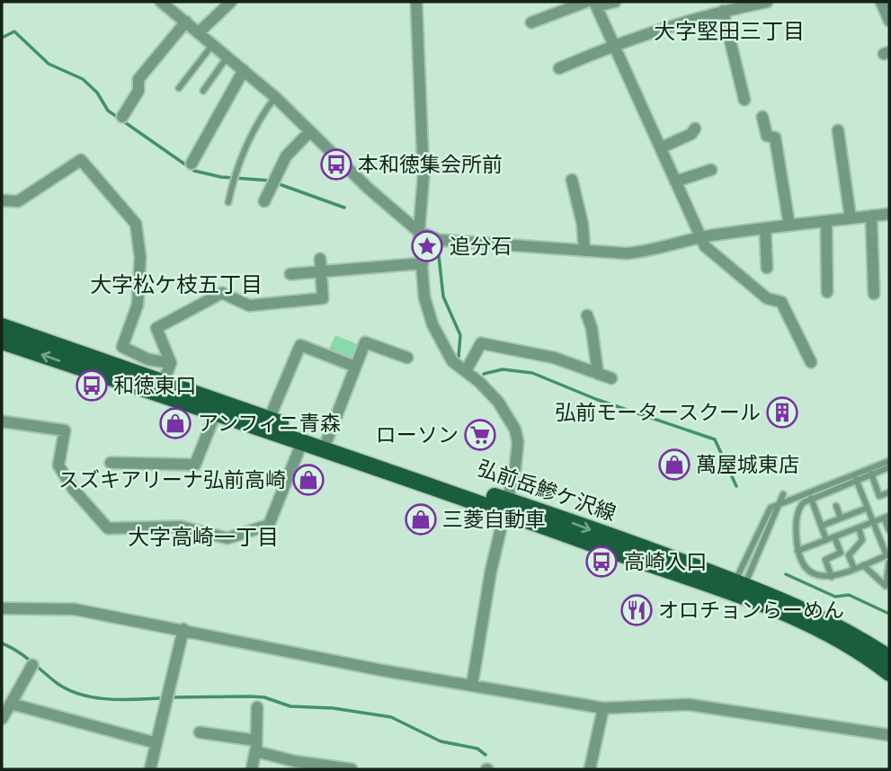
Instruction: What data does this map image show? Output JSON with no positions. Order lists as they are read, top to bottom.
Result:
{
  "streets": {
    "main road": ["弘前岳鰺ケ沢線"]
  },
  "districts": ["大字堅田三丁目", "大字松ケ枝五丁目", "大字高崎一丁目"],
  "places": {
    "bus stop": ["本和徳集会所前", "和徳東口", "高崎入口"],
    "place": ["追分石"],
    "building": ["弘前モータースクール"],
    "shop": [
      "アンフィニ青森",
      "萬屋城東店",
      "スズキアリーナ弘前高崎",
      "三菱自動車"
    ],
    "supermarket": ["ローソン"],
    "restaurant": ["オロチョンらーめん"]
  }
}
